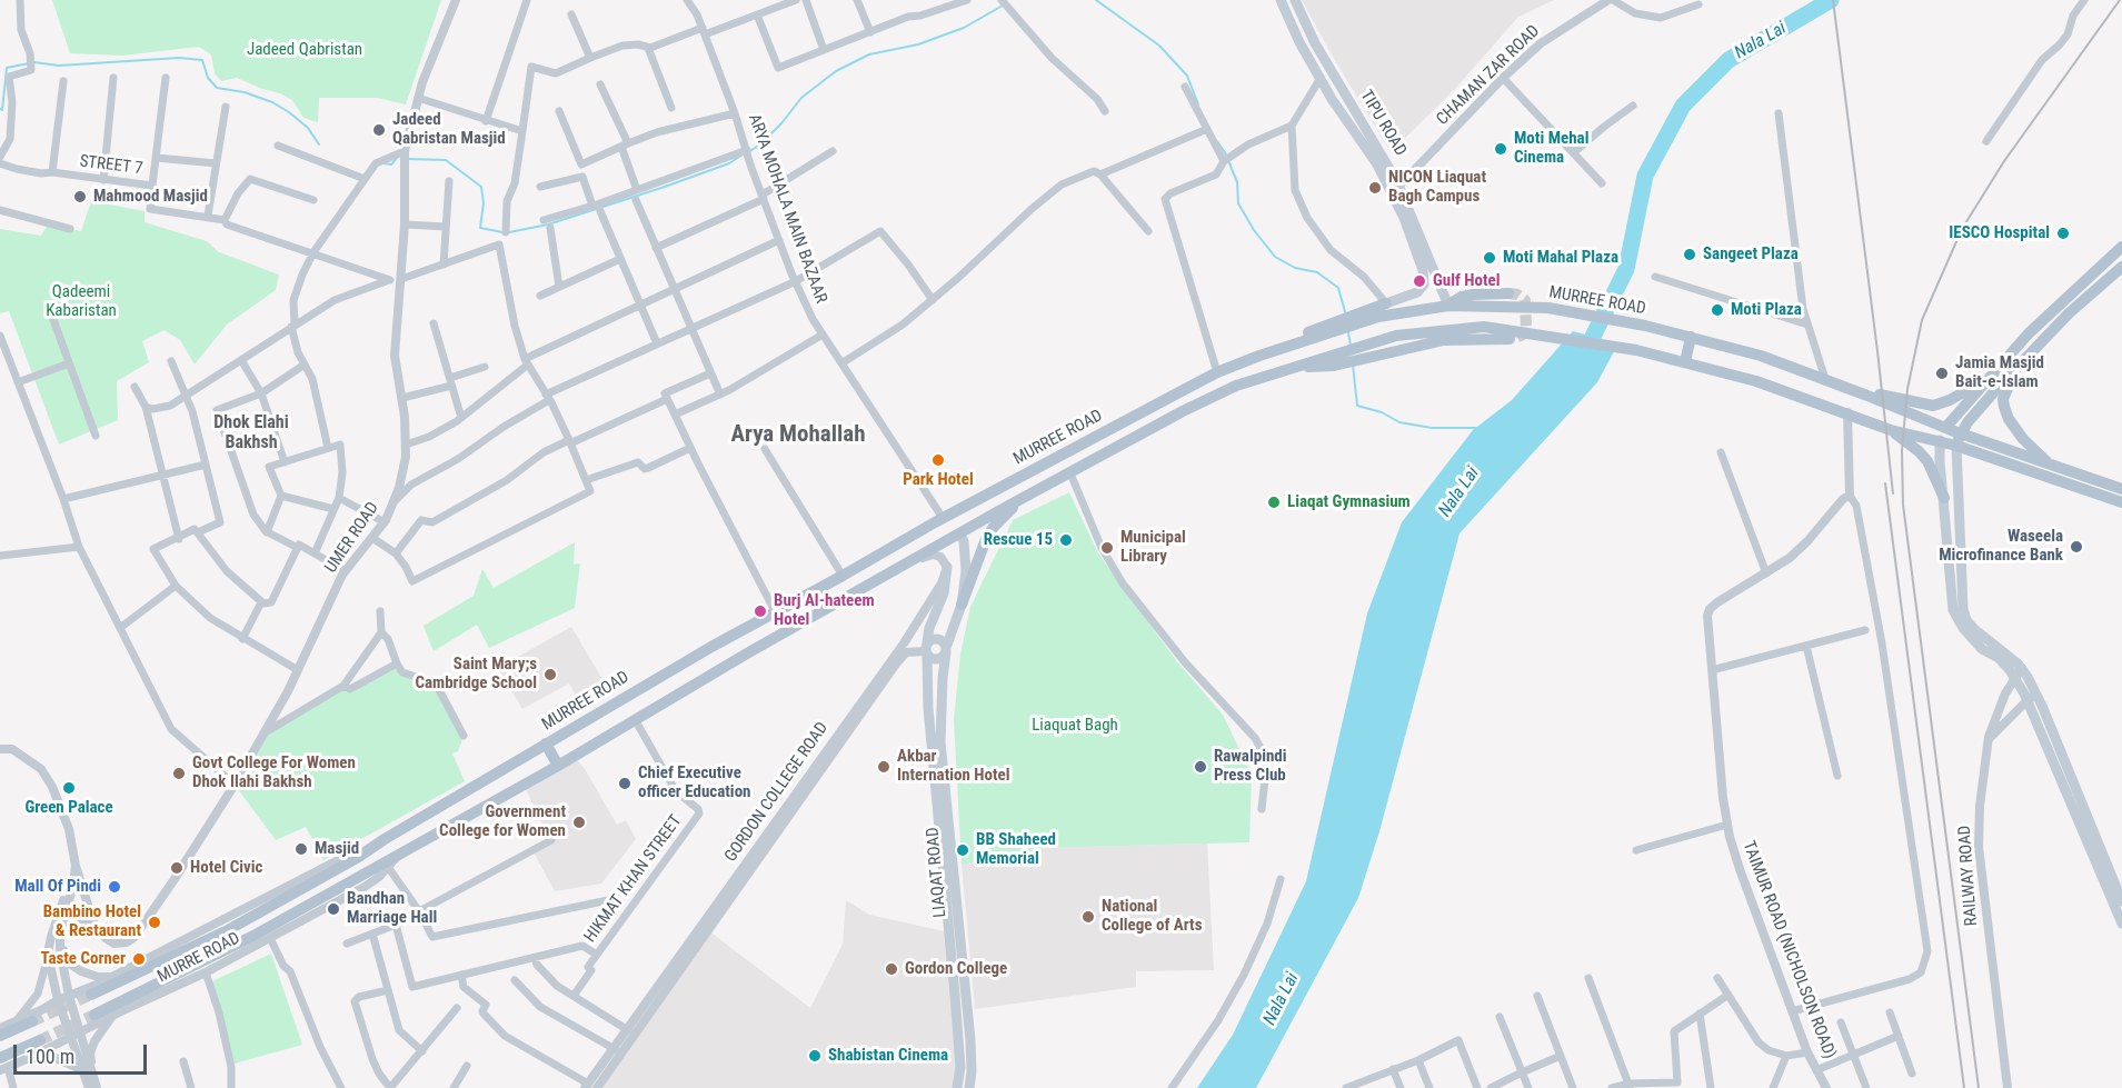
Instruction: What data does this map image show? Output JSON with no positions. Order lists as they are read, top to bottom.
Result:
{
  "streets": {
    "main road": ["TIPU ROAD", "MURREE ROAD", "LIAQAT ROAD"],
    "street": [
      "CHAMAN ZAR ROAD",
      "STREET 7",
      "ARYA MOHALA MAIN BAZAAR",
      "UMER ROAD",
      "GORDON COLLEGE ROAD",
      "RAILWAY ROAD",
      "HIKMAT KHAN STREET",
      "TAIMUR ROAD (NICHOLSON ROAD)",
      "MURRE ROAD"
    ]
  },
  "crossings": [
    ["CHAMAN ZAR ROAD", "TIPU ROAD"],
    ["TIPU ROAD", "MURREE ROAD"],
    ["ARYA MOHALA MAIN BAZAAR", "MURREE ROAD"],
    ["MURREE ROAD", "LIAQAT ROAD"],
    ["MURREE ROAD", "HIKMAT KHAN STREET"],
    ["MURREE ROAD", "MURRE ROAD"],
    ["GORDON COLLEGE ROAD", "LIAQAT ROAD"]
  ],
  "districts": ["Dhok Elahi Bakhsh", "Arya Mohallah"],
  "water": ["Nala Lai"],
  "parks": ["Jadeed Qabristan", "Qadeemi Kabaristan", "Liaquat Bagh"],
  "places": [
    "Jadeed Qabristan Masjid",
    "Moti Mehal Cinema",
    "NICON Liaquat Bagh Campus",
    "Mahmood Masjid",
    "IESCO Hospital",
    "Sangeet Plaza",
    "Moti Mahal Plaza",
    "Gulf Hotel",
    "Moti Plaza",
    "Jamia Masjid Bait-e-Islam",
    "Park Hotel",
    "Liaqat Gymnasium",
    "Rescue 15",
    "Waseela Microfinance Bank",
    "Municipal Library",
    "Burj Al-hateem Hotel",
    "Saint Mary;s Cambridge School",
    "Akbar Internation Hotel",
    "Rawalpindi Press Club",
    "Govt College For Women Dhok Ilahi Bakhsh",
    "Chief Executive officer Education",
    "Green Palace",
    "Government College for Women",
    "Masjid",
    "BB Shaheed Memorial",
    "Hotel Civic",
    "Mall Of Pindi",
    "Bandhan Marriage Hall",
    "National College of Arts",
    "Bambino Hotel & Restaurant",
    "Taste Corner",
    "Gordon College",
    "Shabistan Cinema"
  ],
  "scale_bar": "100 m"
}
